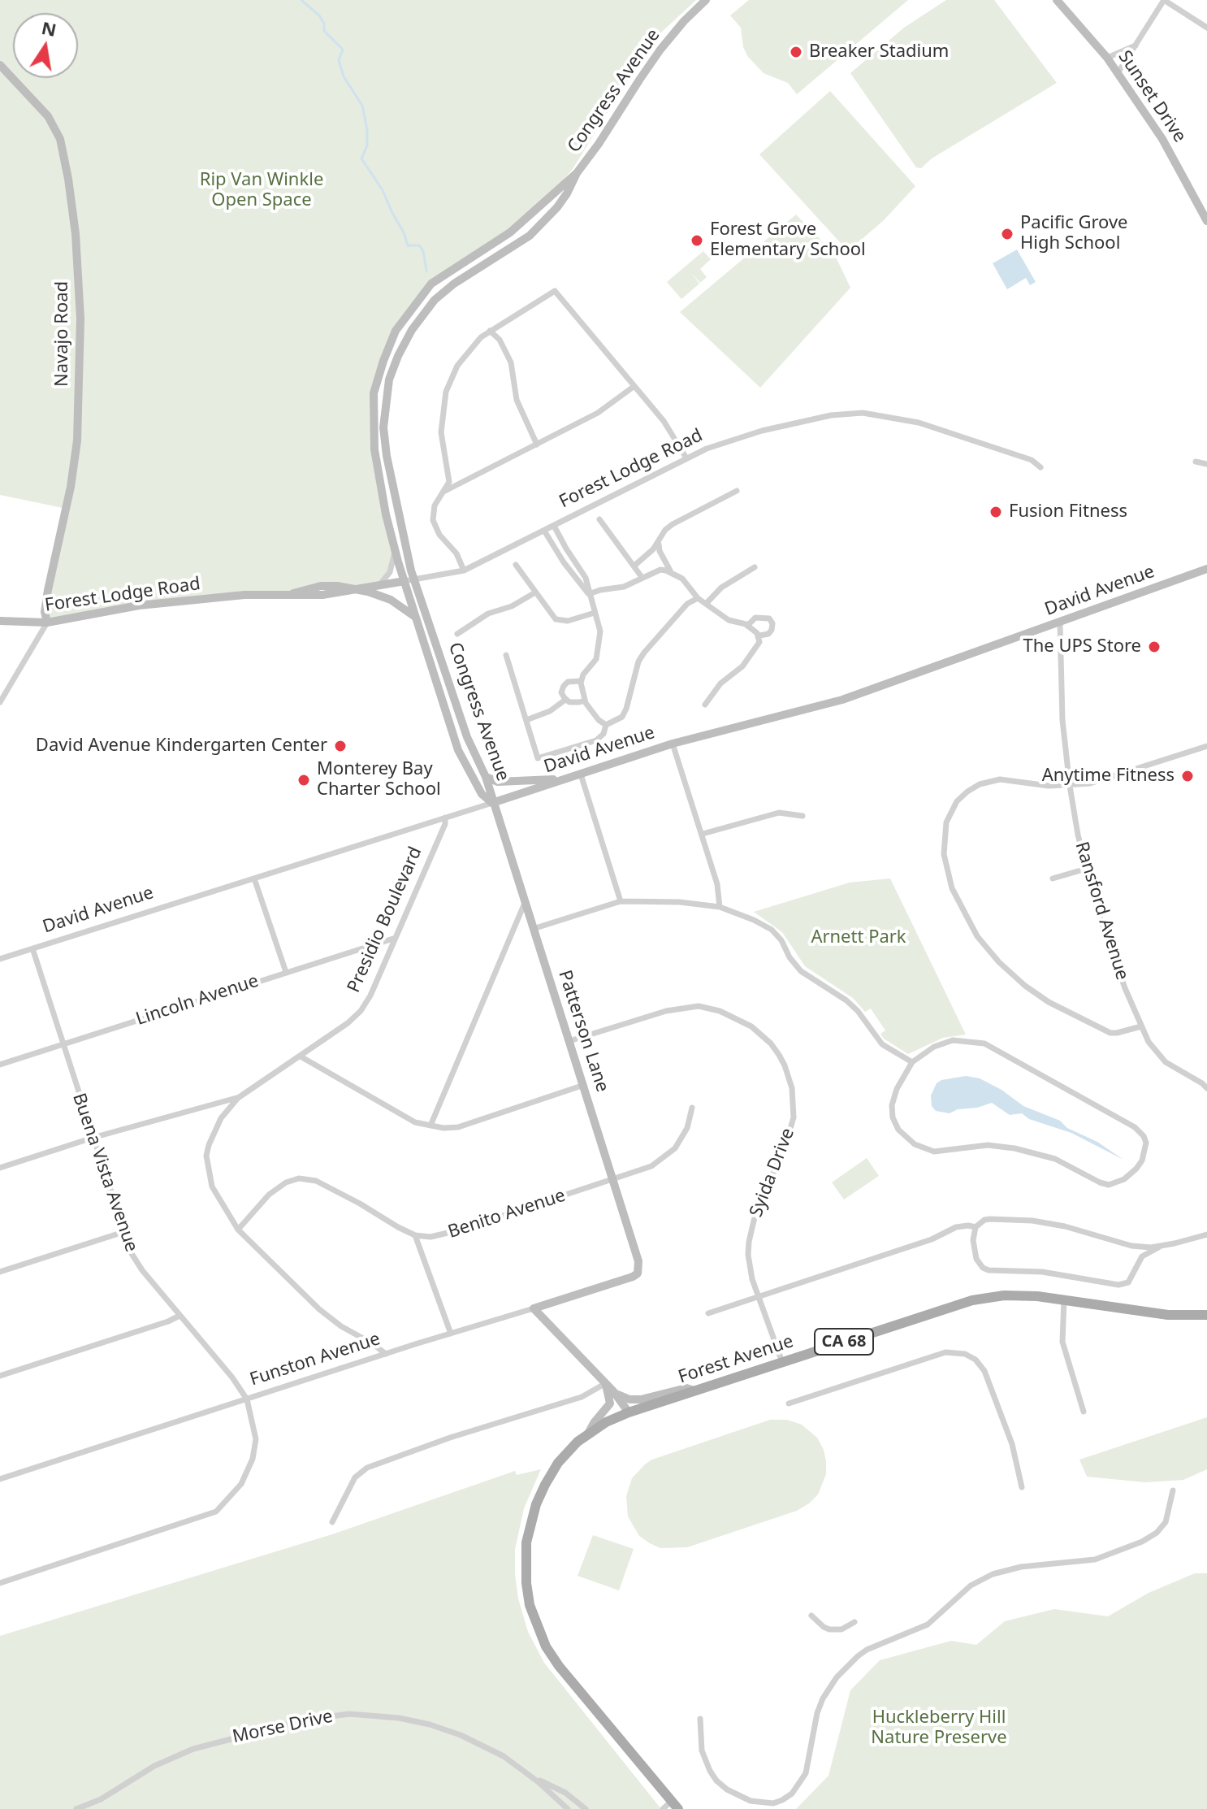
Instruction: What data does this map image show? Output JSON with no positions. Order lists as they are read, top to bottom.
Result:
{
  "streets": {
    "main road": ["CA 68", "Forest Avenue"],
    "street": [
      "Congress Avenue",
      "Sunset Drive",
      "Navajo Road",
      "Forest Lodge Road",
      "David Avenue",
      "Ransford Avenue",
      "Presidio Boulevard",
      "Lincoln Avenue",
      "Patterson Lane",
      "Buena Vista Avenue",
      "Syida Drive",
      "Benito Avenue",
      "Funston Avenue",
      "Morse Drive"
    ]
  },
  "crossings": [
    ["Congress Avenue", "Forest Lodge Road"],
    ["Congress Avenue", "David Avenue"],
    ["Congress Avenue", "Patterson Lane"],
    ["Navajo Road", "Forest Lodge Road"],
    ["David Avenue", "Ransford Avenue"],
    ["David Avenue", "Presidio Boulevard"],
    ["David Avenue", "Patterson Lane"],
    ["David Avenue", "Buena Vista Avenue"],
    ["Presidio Boulevard", "Lincoln Avenue"],
    ["Presidio Boulevard", "Funston Avenue"],
    ["Lincoln Avenue", "Buena Vista Avenue"],
    ["Patterson Lane", "Syida Drive"],
    ["Patterson Lane", "Benito Avenue"],
    ["Patterson Lane", "Funston Avenue"],
    ["Buena Vista Avenue", "Funston Avenue"],
    ["Syida Drive", "Forest Avenue"]
  ],
  "parks": ["Rip Van Winkle Open Space", "Arnett Park", "Huckleberry Hill Nature Preserve"],
  "places": [
    "Breaker Stadium",
    "Pacific Grove High School",
    "Forest Grove Elementary School",
    "Fusion Fitness",
    "The UPS Store",
    "David Avenue Kindergarten Center",
    "Anytime Fitness",
    "Monterey Bay Charter School"
  ],
  "north": "top"
}
